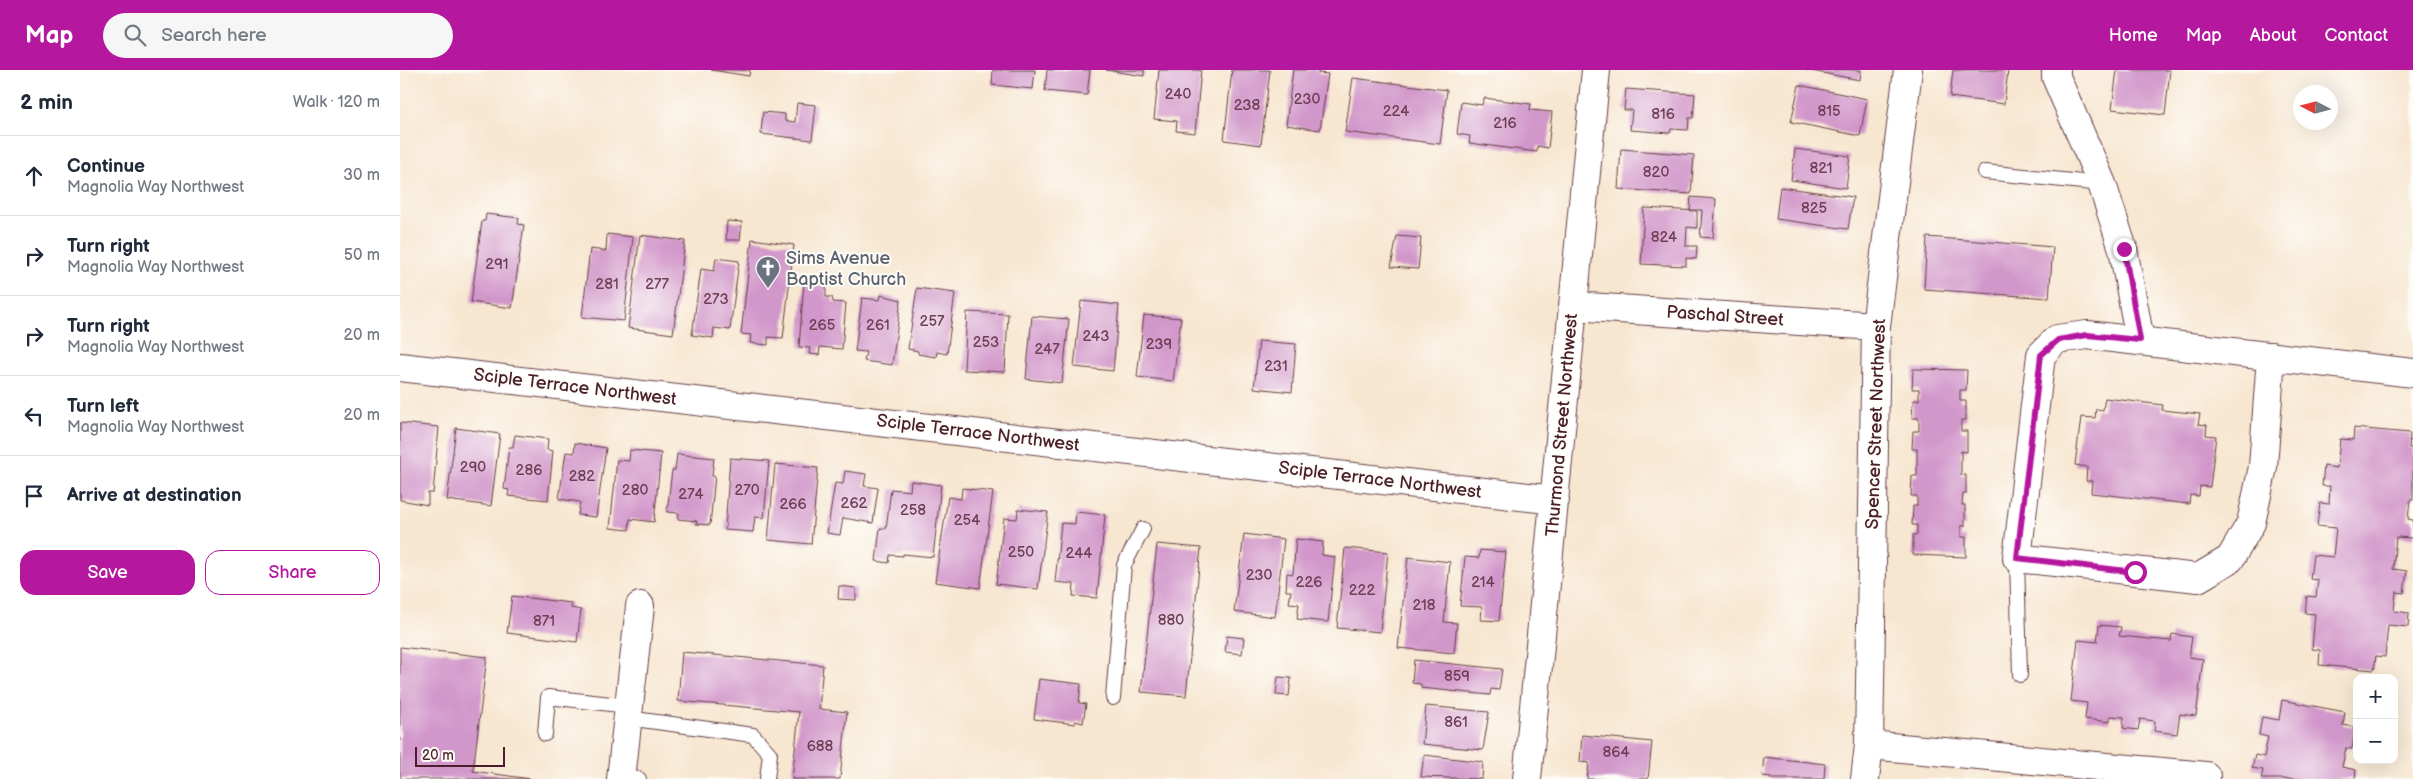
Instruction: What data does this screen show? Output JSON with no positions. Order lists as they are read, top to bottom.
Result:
{
  "streets": {
    "street": [
      "Paschal Street",
      "Sciple Terrace Northwest",
      "Spencer Street Northwest",
      "Thurmond Street Northwest"
    ]
  },
  "crossings": [
    ["Paschal Street", "Spencer Street Northwest"],
    ["Paschal Street", "Thurmond Street Northwest"],
    ["Sciple Terrace Northwest", "Thurmond Street Northwest"]
  ],
  "places": {
    "church": ["Sims Avenue Baptist Church"]
  },
  "house_numbers": [
    "240",
    "230",
    "238",
    "224",
    "815",
    "816",
    "216",
    "821",
    "820",
    "825",
    "824",
    "291",
    "281",
    "277",
    "273",
    "257",
    "265",
    "261",
    "243",
    "253",
    "239",
    "247",
    "231",
    "290",
    "286",
    "282",
    "280",
    "270",
    "274",
    "262",
    "266",
    "258",
    "254",
    "250",
    "244",
    "230",
    "226",
    "214",
    "222",
    "218",
    "880",
    "871",
    "859",
    "861",
    "688",
    "864"
  ],
  "scale_bar": "20 m",
  "north": "left",
  "page": {
    "header": "Map",
    "search": "Search here",
    "nav": [
      "Home",
      "Map",
      "About",
      "Contact"
    ],
    "heading": ["2 min", "Walk · 120 m"],
    "list": [
      ["Continue", "Magnolia Way Northwest", "30 m"],
      ["Turn right", "Magnolia Way Northwest", "50 m"],
      ["Turn right", "Magnolia Way Northwest", "20 m"],
      ["Turn left", "Magnolia Way Northwest", "20 m"],
      "Arrive at destination"
    ],
    "buttons": ["Save", "Share"],
    "map_buttons": ["+", "−"],
    "scale": "20 m"
  }
}
